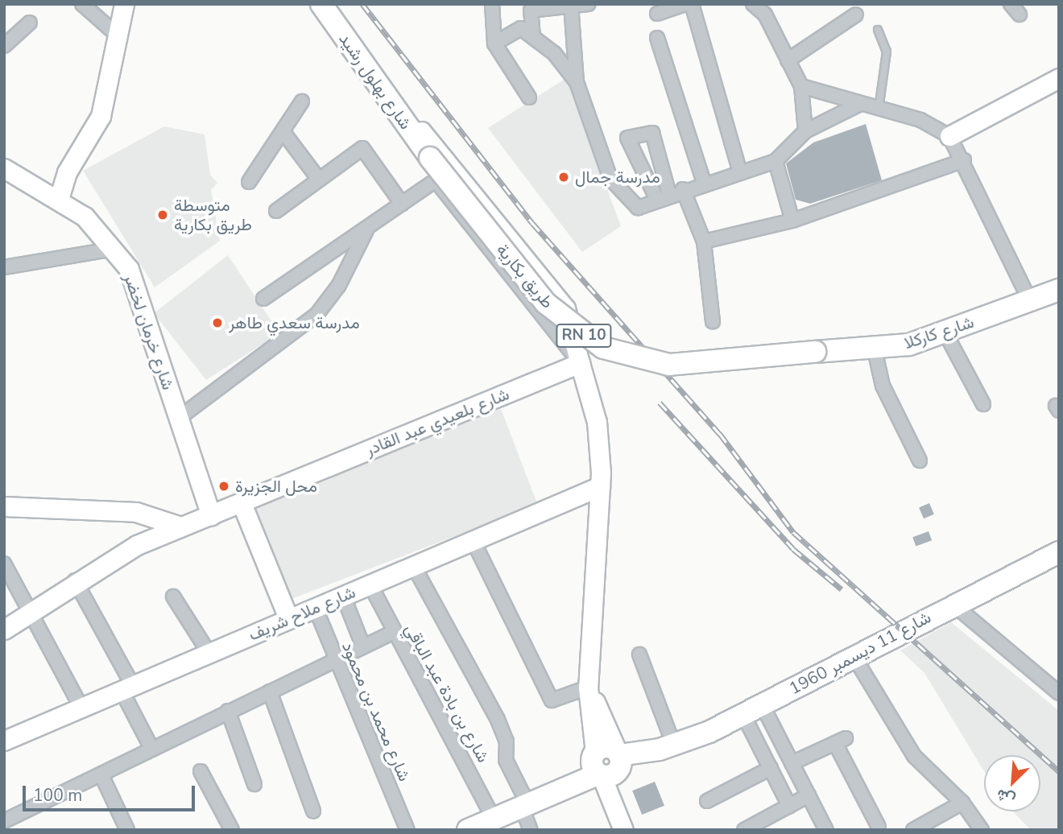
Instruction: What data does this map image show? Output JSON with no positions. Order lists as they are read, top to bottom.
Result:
{
  "streets": {
    "main road": [
      "شارع بهلول رشيد",
      "طريق بكارية",
      "شارع خرمان لخضر",
      "شارع كاركلا",
      "RN 10",
      "شارع بلعيدي عبد القادر",
      "شارع ملاح شريف",
      "شارع 11 ديسمبر 1960"
    ],
    "street": ["شارع بن بادة عبد الباقي", "شارع محمد بن محمود"]
  },
  "crossings": [
    ["شارع بهلول رشيد", "طريق بكارية"],
    ["طريق بكارية", "شارع كاركلا"],
    ["شارع خرمان لخضر", "شارع بلعيدي عبد القادر"],
    ["شارع ملاح شريف", "شارع بن بادة عبد الباقي"],
    ["شارع ملاح شريف", "شارع محمد بن محمود"],
    ["شارع 11 ديسمبر 1960", "شارع بن بادة عبد الباقي"]
  ],
  "places": [
    "مدرسة جمال",
    "متوسطة طريق بكارية",
    "مدرسة سعدي طاهر",
    "محل الجزيرة"
  ],
  "scale_bar": "100 m",
  "north": "bottom left"
}
